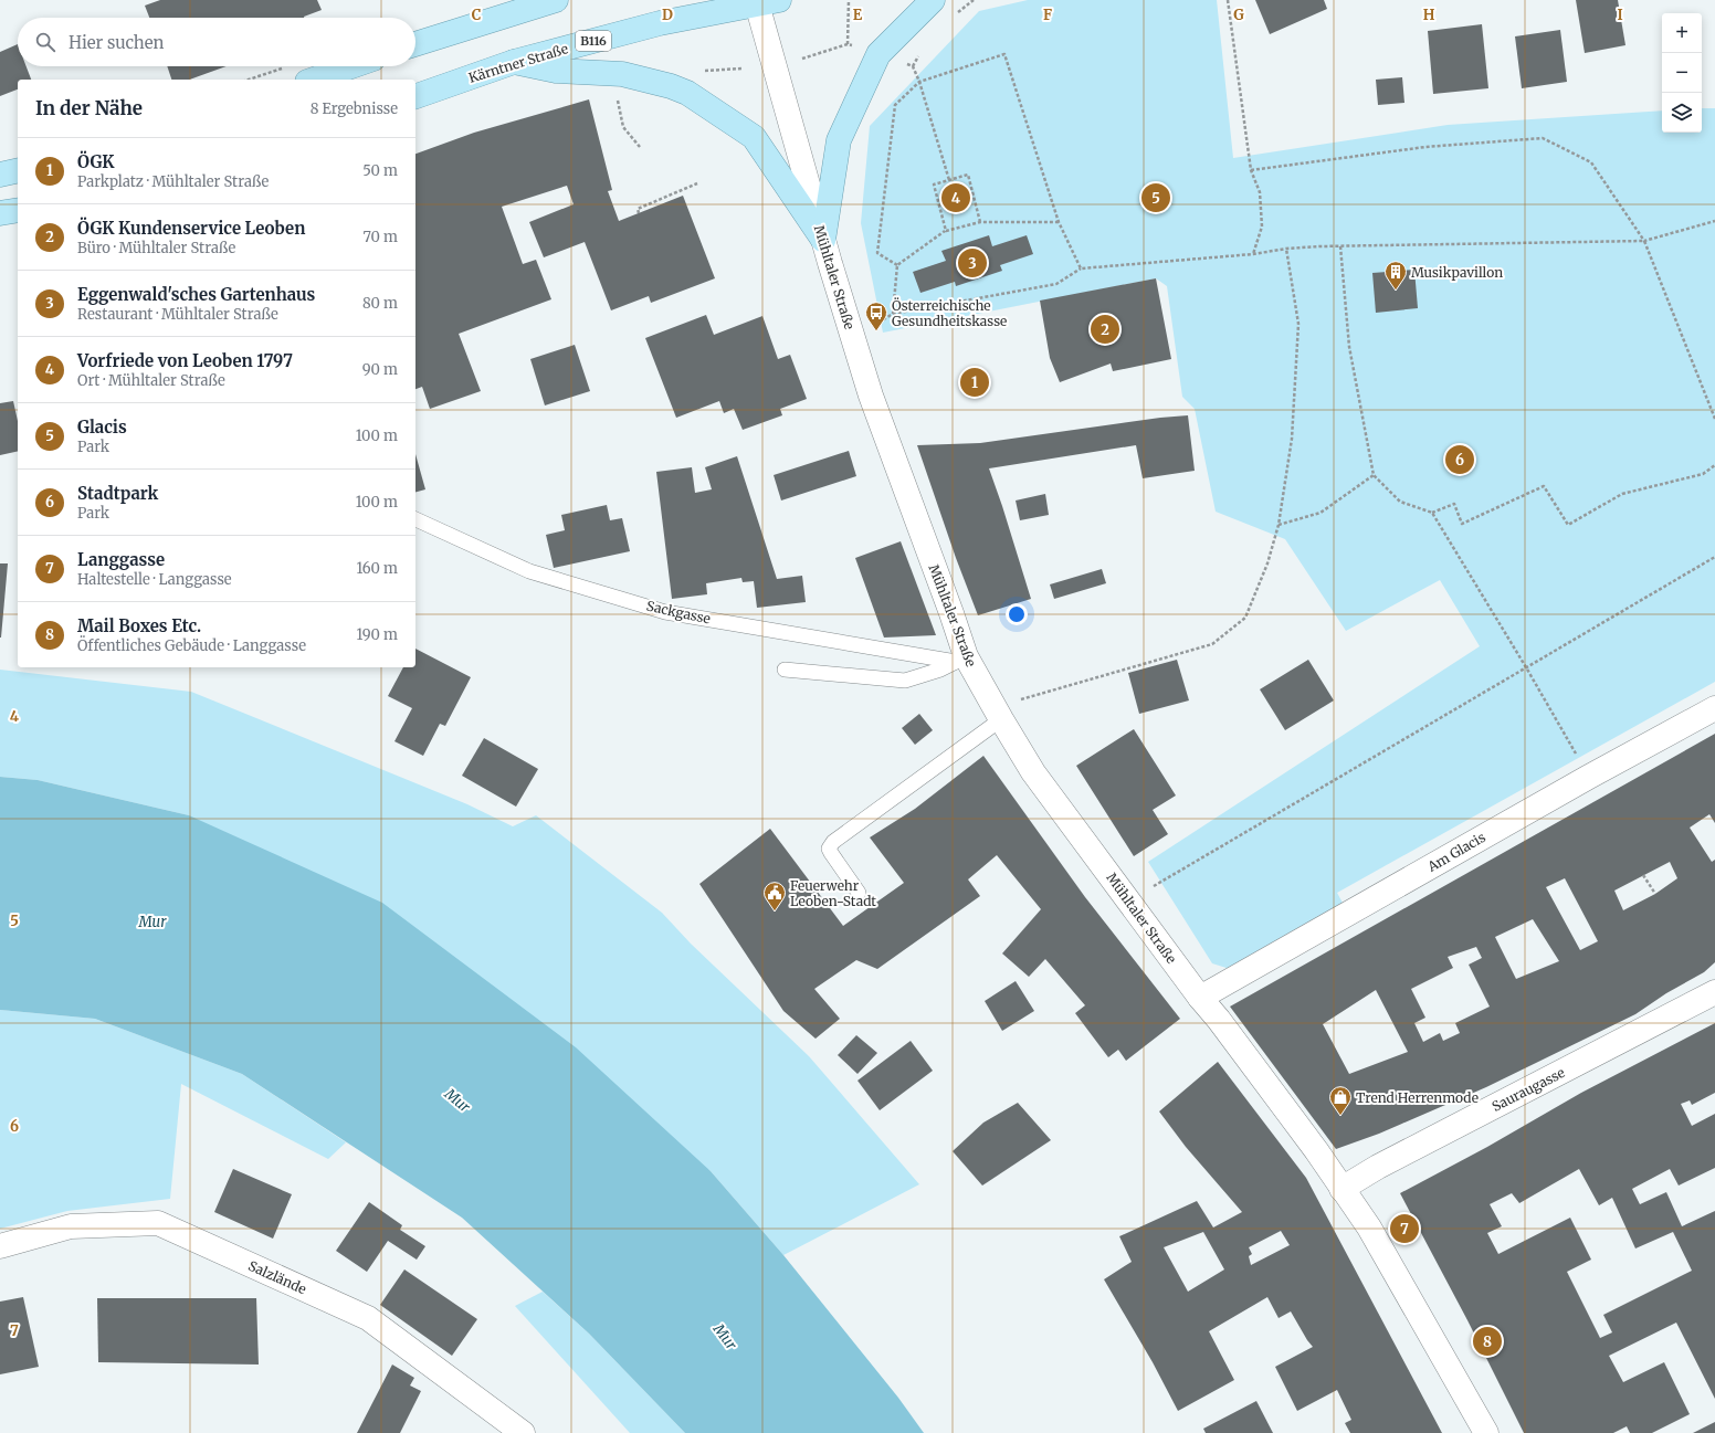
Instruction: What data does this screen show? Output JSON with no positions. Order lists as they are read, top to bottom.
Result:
{
  "streets": {
    "main road": ["B116", "Kärntner Straße"],
    "street": [
      "Mühltaler Straße",
      "Am Glacis",
      "Sauraugasse",
      "Salzlände"
    ],
    "lane": ["Sackgasse"]
  },
  "crossings": [
    ["Kärntner Straße", "Mühltaler Straße"],
    ["Mühltaler Straße", "Sackgasse"],
    ["Mühltaler Straße", "Am Glacis"],
    ["Mühltaler Straße", "Sauraugasse"]
  ],
  "water": ["Mur"],
  "places": {
    "building": ["Musikpavillon"],
    "bus stop": ["Österreichische Gesundheitskasse"],
    "public building": ["Feuerwehr Leoben-Stadt"],
    "shop": ["Trend Herrenmode"]
  },
  "page": {
    "map_buttons": ["+", "−"],
    "search": "Hier suchen",
    "heading": ["In der Nähe", "8 Ergebnisse"],
    "list": [
      {
        "mark": "1",
        "name": "ÖGK",
        "note": "Parkplatz · Mühltaler Straße",
        "value": "50 m"
      },
      {
        "mark": "2",
        "name": "ÖGK Kundenservice Leoben",
        "note": "Büro · Mühltaler Straße",
        "value": "70 m"
      },
      {
        "mark": "3",
        "name": "Eggenwald'sches Gartenhaus",
        "note": "Restaurant · Mühltaler Straße",
        "value": "80 m"
      },
      {
        "mark": "4",
        "name": "Vorfriede von Leoben 1797",
        "note": "Ort · Mühltaler Straße",
        "value": "90 m"
      },
      {
        "mark": "5",
        "name": "Glacis",
        "note": "Park",
        "value": "100 m"
      },
      {
        "mark": "6",
        "name": "Stadtpark",
        "note": "Park",
        "value": "100 m"
      },
      {
        "mark": "7",
        "name": "Langgasse",
        "note": "Haltestelle · Langgasse",
        "value": "160 m"
      },
      {
        "mark": "8",
        "name": "Mail Boxes Etc.",
        "note": "Öffentliches Gebäude · Langgasse",
        "value": "190 m"
      }
    ],
    "pins": [
      "4",
      "5",
      "3",
      "2",
      "1",
      "6",
      "7",
      "8"
    ]
  },
  "grid": {
    "columns": [
      "C",
      "D",
      "E",
      "F",
      "G",
      "H",
      "I"
    ],
    "rows": [
      "4",
      "5",
      "6",
      "7"
    ]
  }
}
